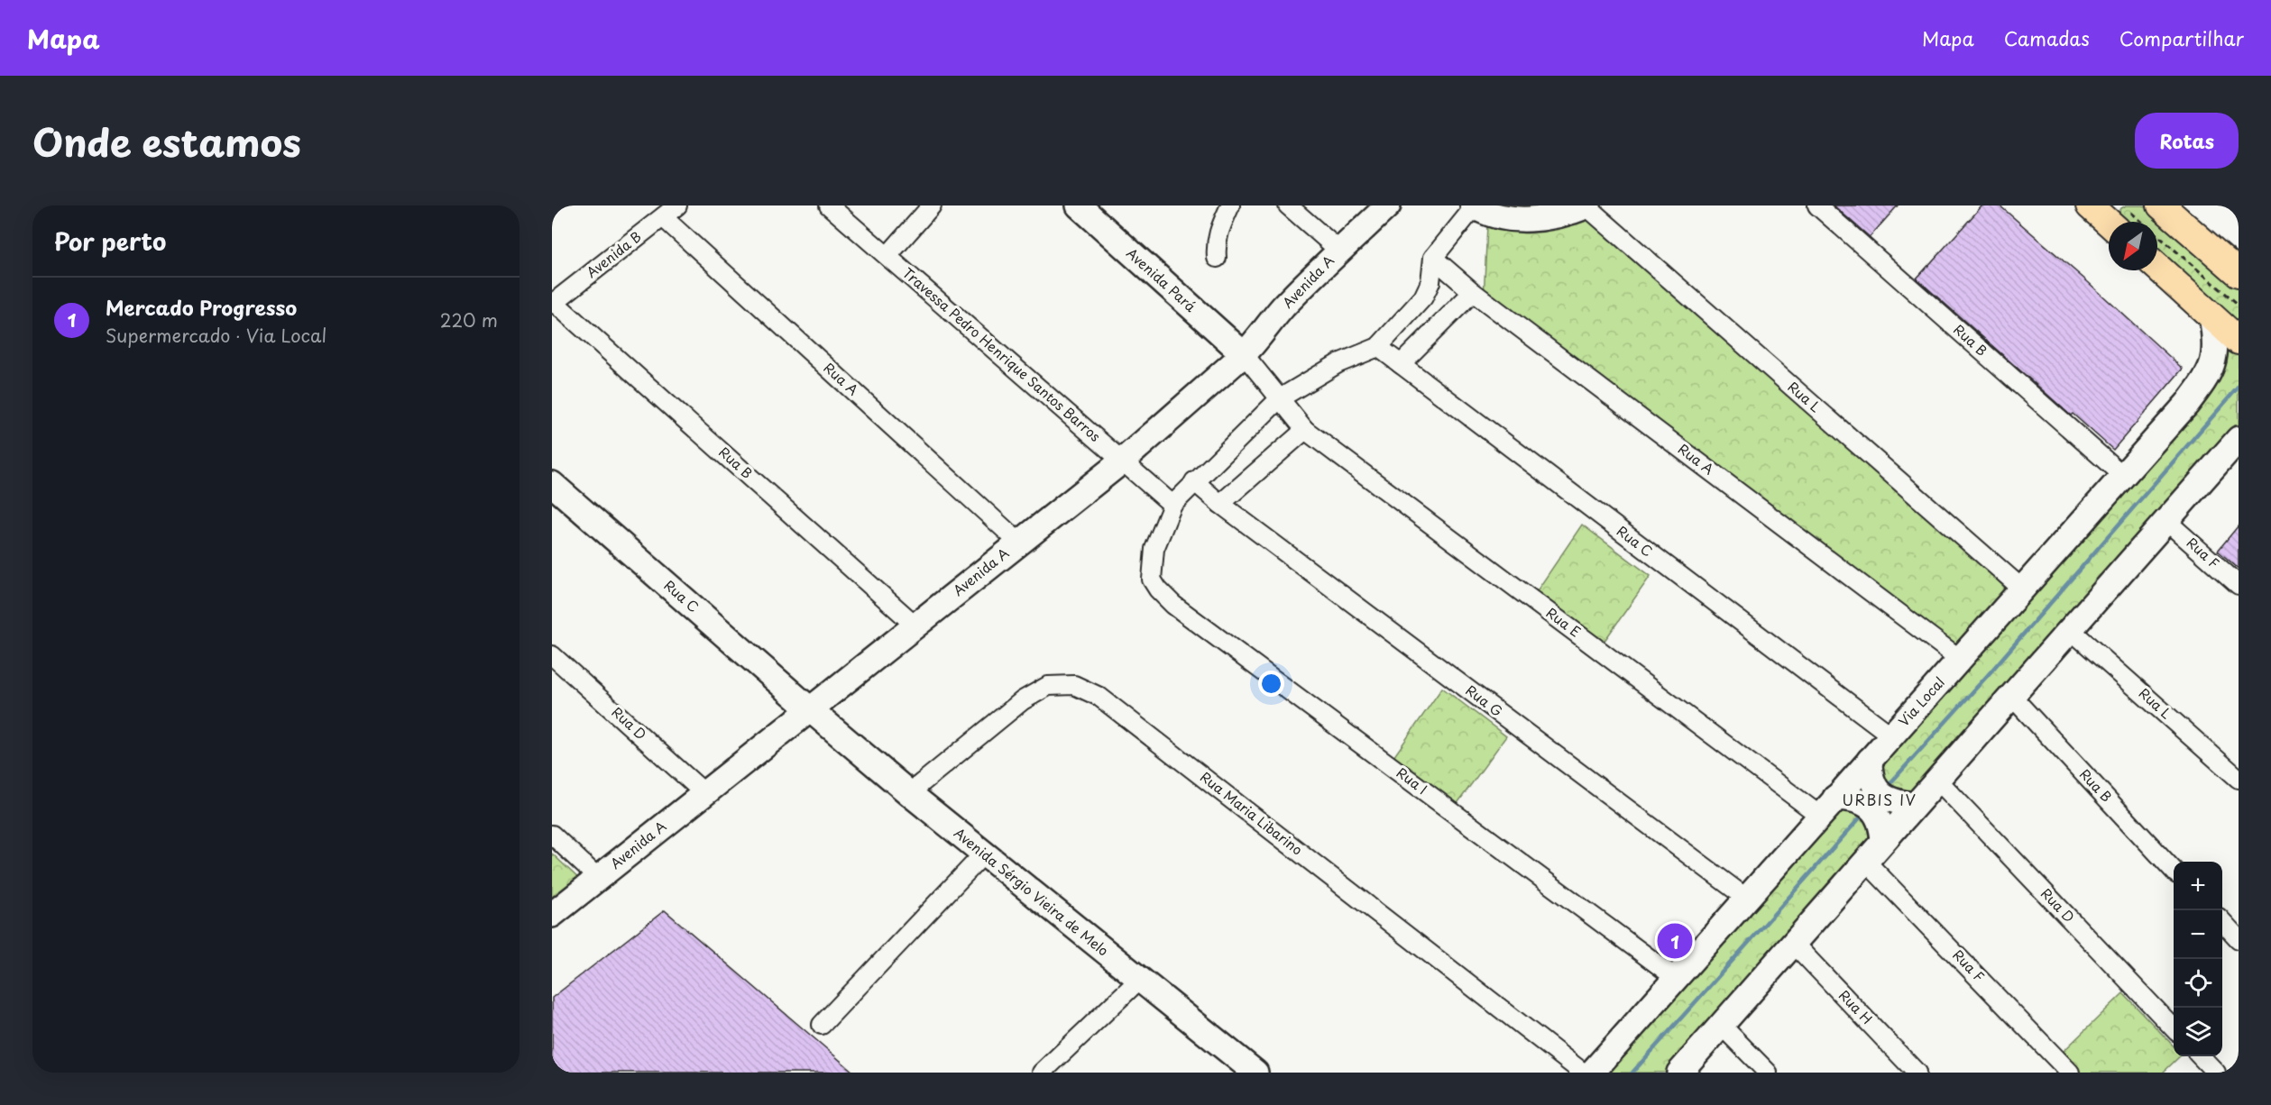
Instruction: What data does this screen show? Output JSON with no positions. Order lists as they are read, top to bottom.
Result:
{
  "streets": {
    "street": [
      "Avenida B",
      "Avenida Pará",
      "Avenida A",
      "Rua B",
      "Travessa Pedro Henrique Santos Barros",
      "Rua A",
      "Rua L",
      "Rua C",
      "Rua F",
      "Rua E",
      "Rua G",
      "Via Local",
      "Rua D",
      "Rua I",
      "Rua Maria Libarino",
      "Avenida Sérgio Vieira de Melo",
      "Rua H"
    ]
  },
  "crossings": [
    ["Avenida B", "Rua B"],
    ["Avenida B", "Rua A"],
    ["Avenida Pará", "Avenida A"],
    ["Avenida Pará", "Rua E"],
    ["Avenida A", "Rua B"],
    ["Avenida A", "Travessa Pedro Henrique Santos Barros"],
    ["Avenida A", "Rua A"],
    ["Avenida A", "Rua C"],
    ["Avenida A", "Rua E"],
    ["Avenida A", "Rua D"],
    ["Avenida A", "Avenida Sérgio Vieira de Melo"],
    ["Rua B", "Via Local"],
    ["Travessa Pedro Henrique Santos Barros", "Rua I"],
    ["Rua A", "Via Local"],
    ["Rua L", "Via Local"],
    ["Rua C", "Via Local"],
    ["Rua C", "Avenida Sérgio Vieira de Melo"],
    ["Rua E", "Via Local"],
    ["Rua G", "Via Local"],
    ["Via Local", "Rua I"],
    ["Rua Maria Libarino", "Avenida Sérgio Vieira de Melo"]
  ],
  "districts": ["URBIS IV"],
  "north": "bottom left",
  "page": {
    "header": "Mapa",
    "nav": ["Mapa", "Camadas", "Compartilhar"],
    "title": "Onde estamos",
    "buttons": "Rotas",
    "heading": "Por perto",
    "list": [
      {
        "mark": "1",
        "name": "Mercado Progresso",
        "note": "Supermercado · Via Local",
        "value": "220 m"
      }
    ],
    "map_buttons": ["+", "−"],
    "pins": "1"
  }
}
